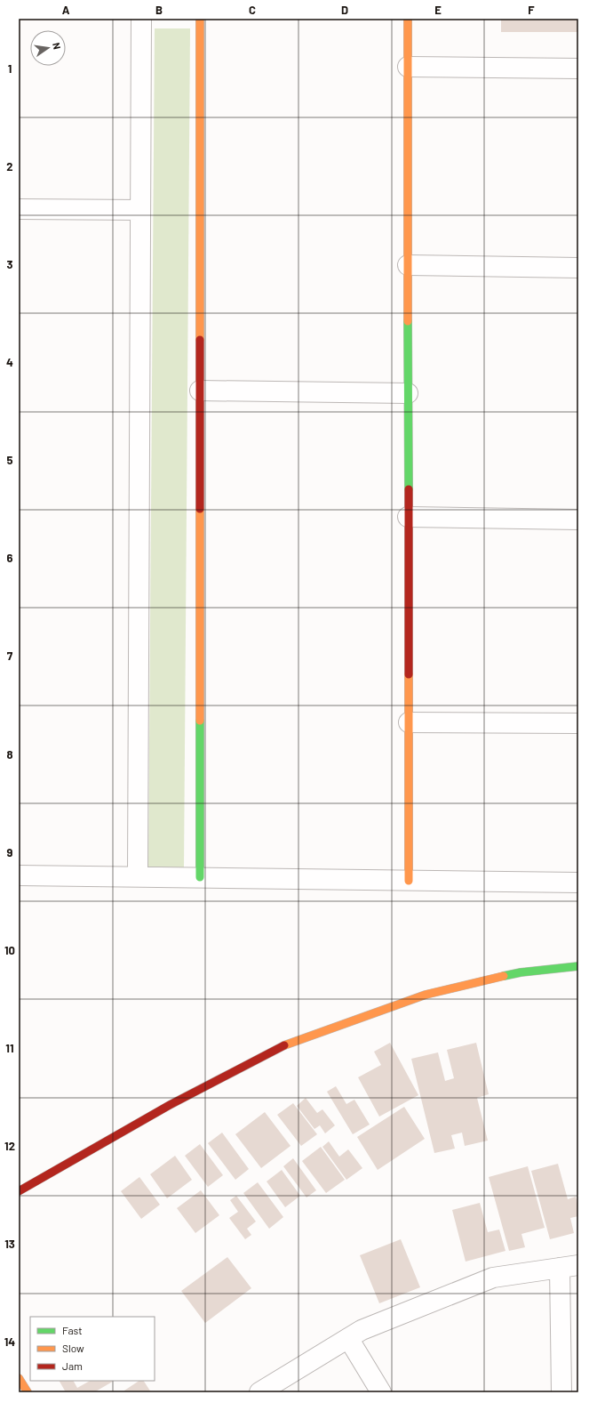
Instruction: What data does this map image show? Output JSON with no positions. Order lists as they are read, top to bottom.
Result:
{
  "legend": ["Fast", "Slow", "Jam"],
  "north": "right",
  "grid": {
    "columns": [
      "A",
      "B",
      "C",
      "D",
      "E",
      "F"
    ],
    "rows": [
      "1",
      "2",
      "3",
      "4",
      "5",
      "6",
      "7",
      "8",
      "9",
      "10",
      "11",
      "12",
      "13",
      "14"
    ]
  }
}
